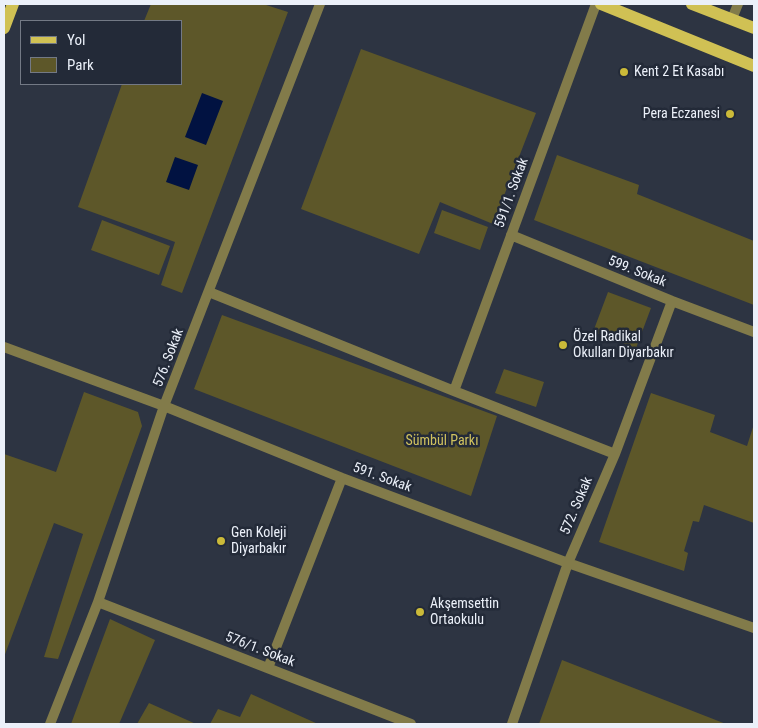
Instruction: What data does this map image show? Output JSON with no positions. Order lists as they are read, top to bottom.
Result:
{
  "streets": {
    "street": [
      "591/1. Sokak",
      "599. Sokak",
      "576. Sokak",
      "591. Sokak",
      "572. Sokak",
      "576/1. Sokak"
    ]
  },
  "crossings": [
    ["591/1. Sokak", "599. Sokak"],
    ["599. Sokak", "572. Sokak"],
    ["576. Sokak", "591. Sokak"],
    ["576. Sokak", "576/1. Sokak"],
    ["591. Sokak", "572. Sokak"]
  ],
  "parks": ["Sümbül Parkı"],
  "places": [
    "Kent 2 Et Kasabı",
    "Pera Eczanesi",
    "Özel Radikal Okulları Diyarbakır",
    "Gen Koleji Diyarbakır",
    "Akşemsettin Ortaokulu"
  ],
  "legend": ["Yol", "Park"]
}
